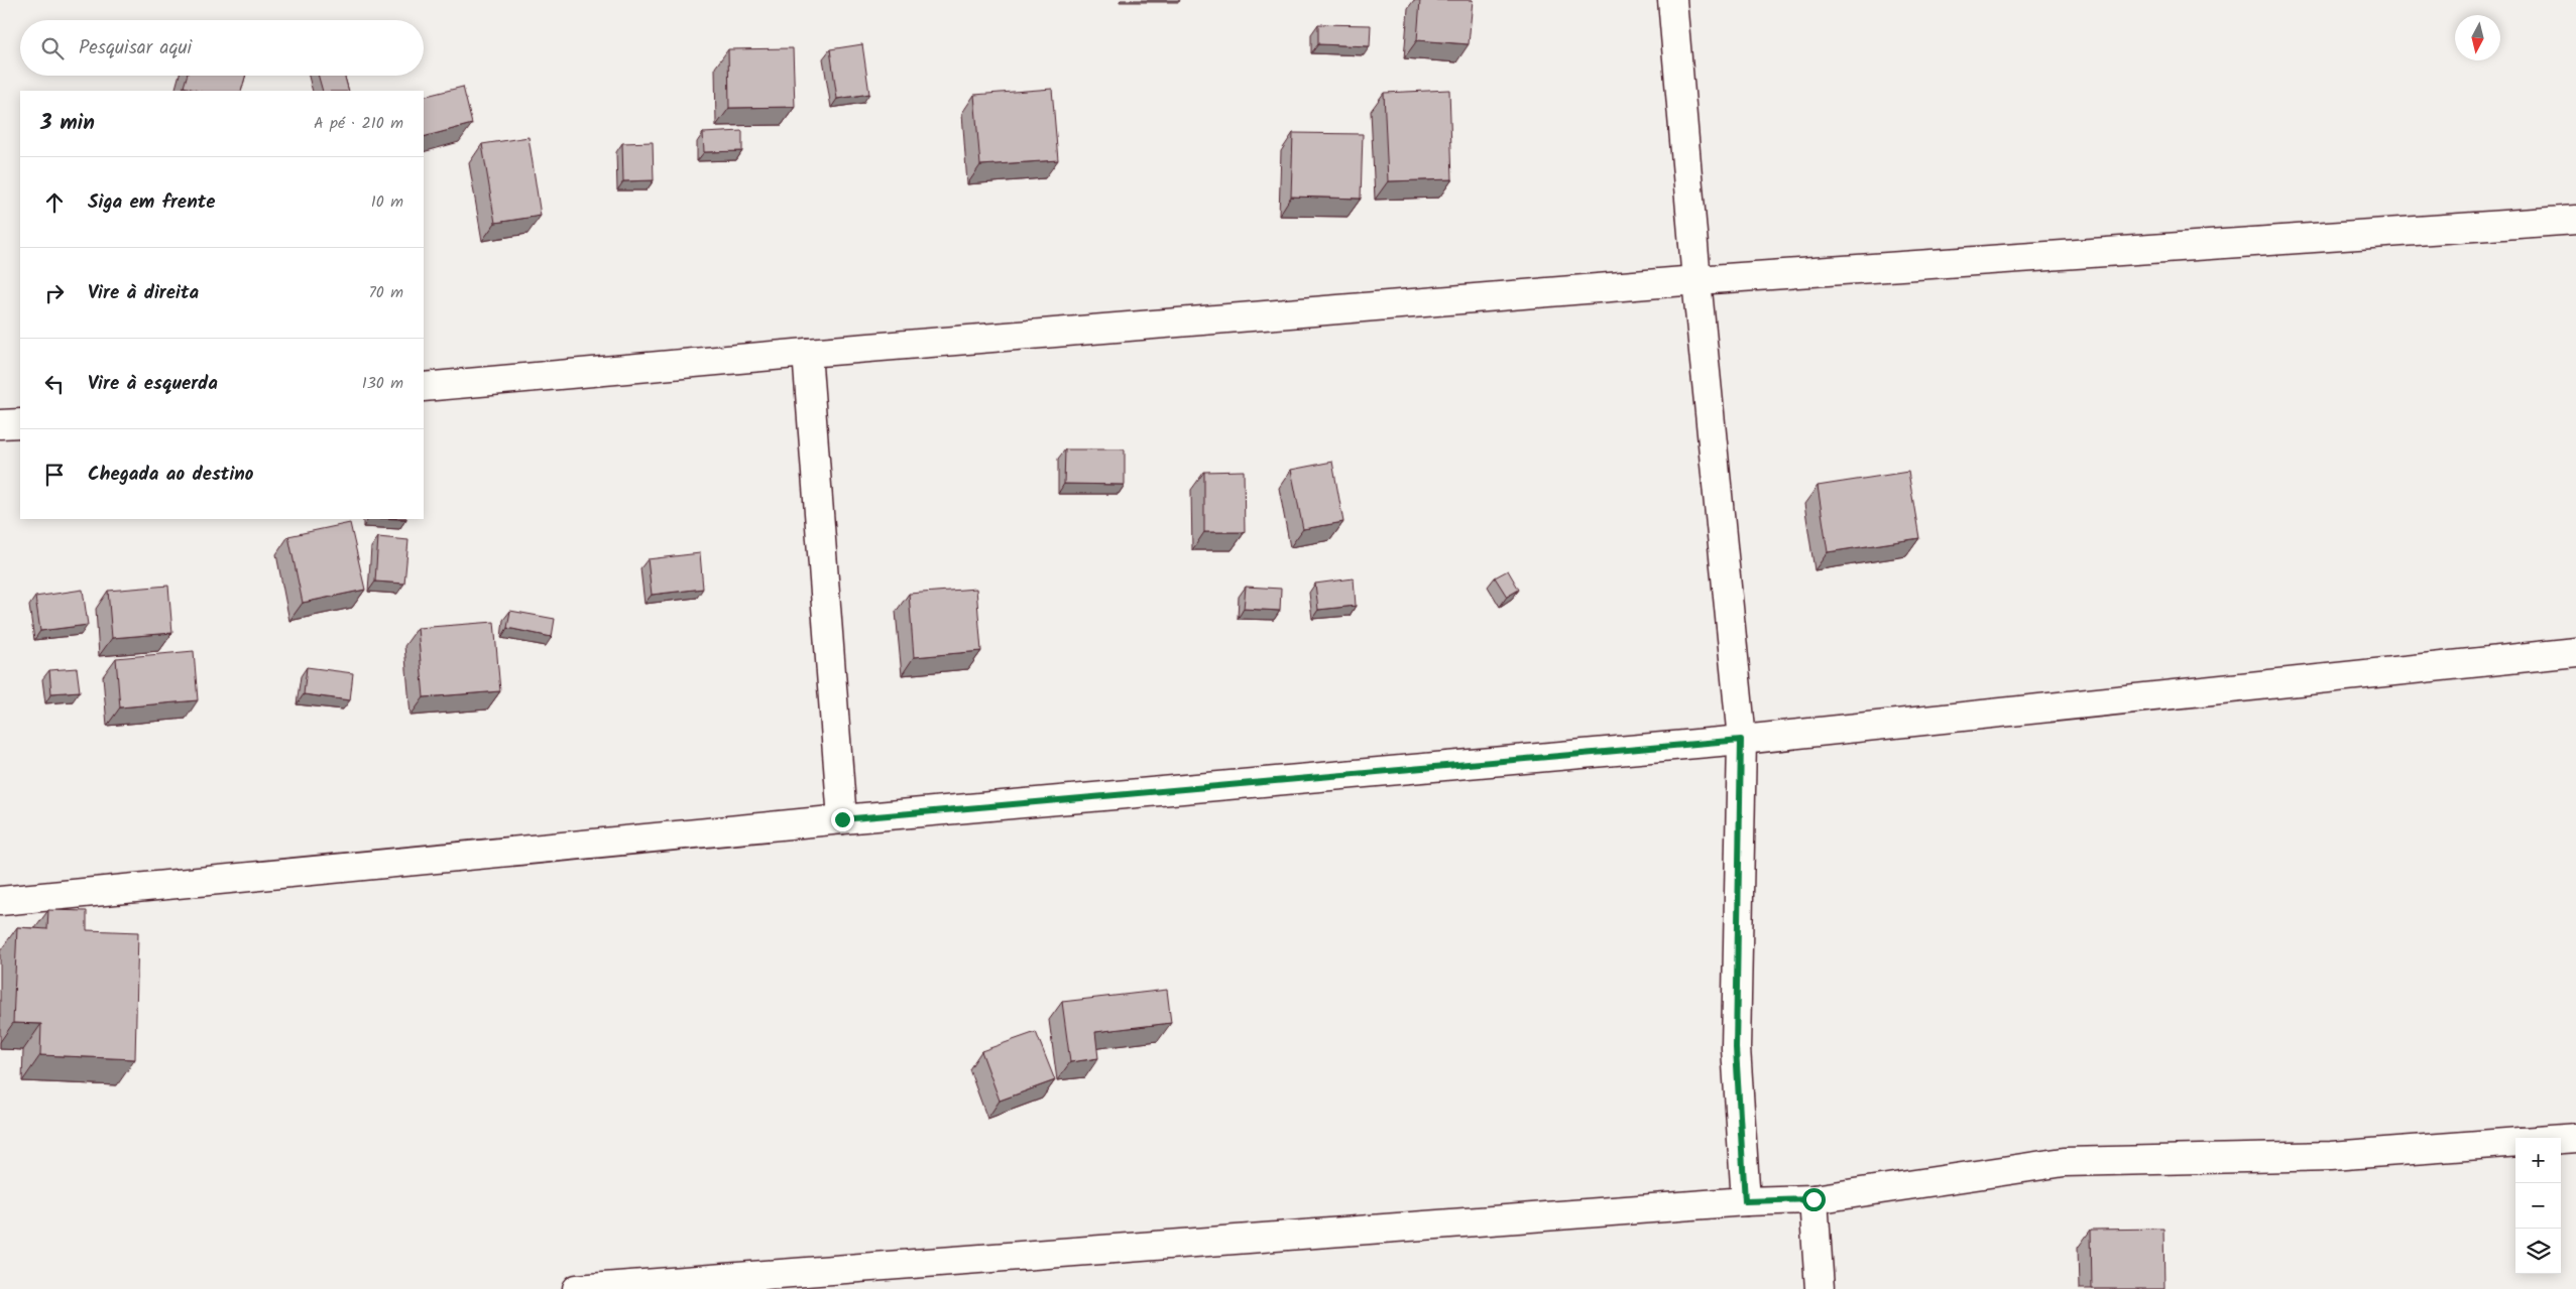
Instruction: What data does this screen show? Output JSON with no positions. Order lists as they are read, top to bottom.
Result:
{
  "north": "bottom",
  "page": {
    "search": "Pesquisar aqui",
    "heading": ["3 min", "A pé · 210 m"],
    "list": [
      ["Siga em frente", "10 m"],
      ["Vire à direita", "70 m"],
      ["Vire à esquerda", "130 m"],
      "Chegada ao destino"
    ],
    "map_buttons": ["+", "−"]
  }
}
